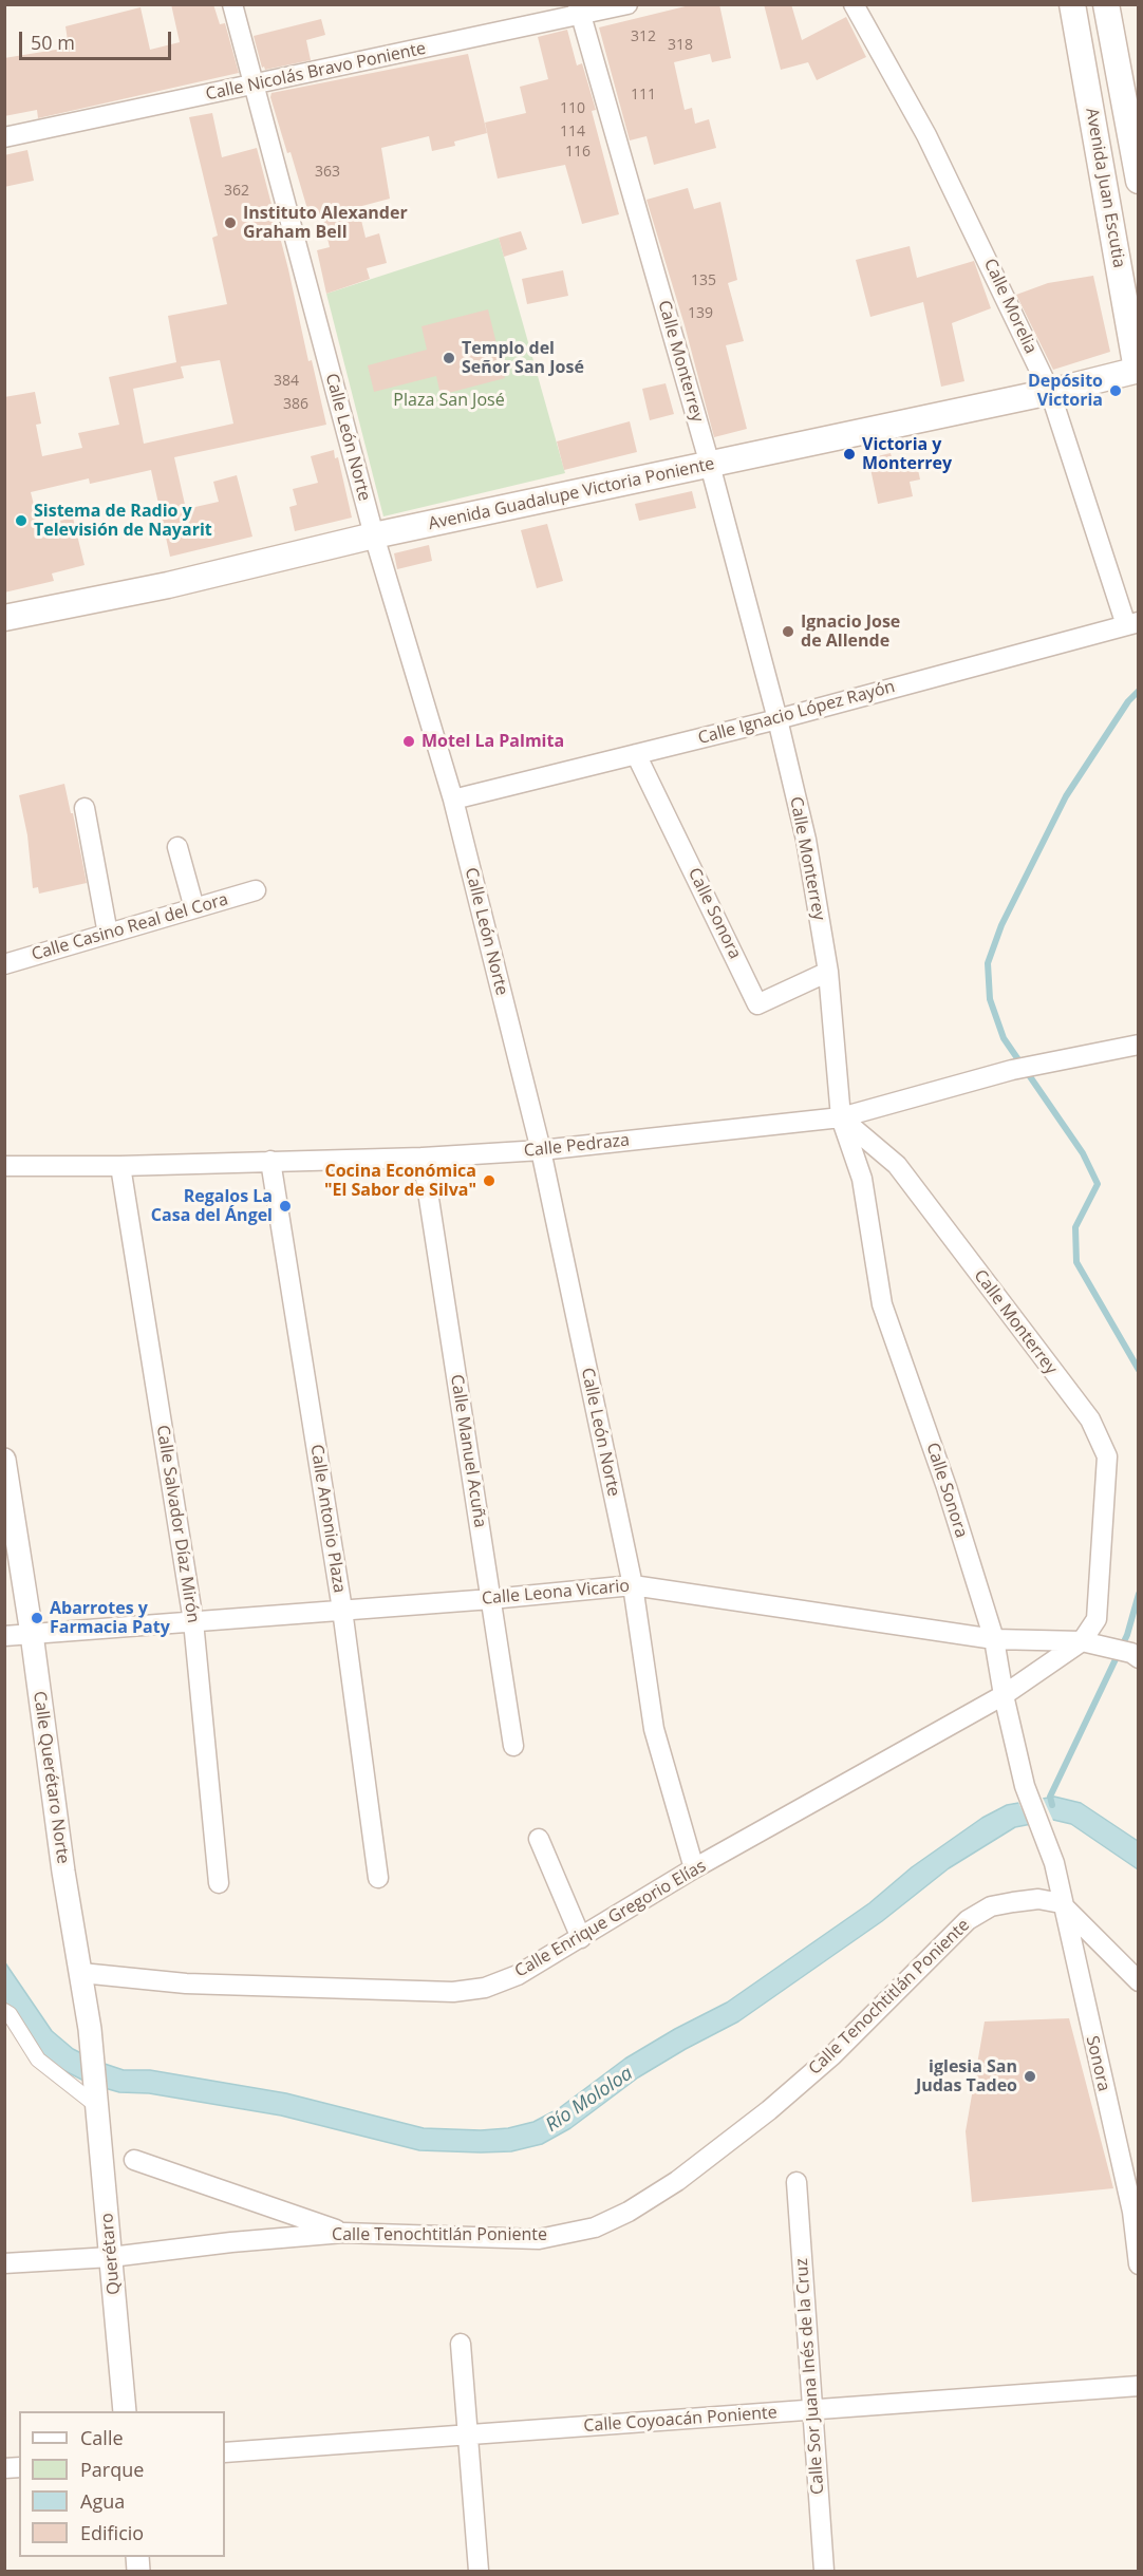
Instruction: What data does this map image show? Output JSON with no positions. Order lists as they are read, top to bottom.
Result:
{
  "streets": {
    "main road": ["Avenida Juan Escutia", "Avenida Guadalupe Victoria Poniente"],
    "street": [
      "Calle Nicolás Bravo Poniente",
      "Calle Morelia",
      "Calle Monterrey",
      "Calle León Norte",
      "Calle Ignacio López Rayón",
      "Calle Sonora",
      "Calle Casino Real del Cora",
      "Calle Pedraza",
      "Calle Manuel Acuña",
      "Calle Antonio Plaza",
      "Calle Salvador Díaz Mirón",
      "Calle Leona Vicario",
      "Calle Querétaro Norte",
      "Calle Enrique Gregorio Elías",
      "Calle Tenochtitlán Poniente",
      "Sonora",
      "Querétaro",
      "Calle Sor Juana Inés de la Cruz",
      "Calle Coyoacán Poniente"
    ]
  },
  "crossings": [
    ["Calle Nicolás Bravo Poniente", "Calle Monterrey"],
    ["Calle Nicolás Bravo Poniente", "Calle León Norte"],
    ["Avenida Juan Escutia", "Avenida Guadalupe Victoria Poniente"],
    ["Calle Morelia", "Avenida Guadalupe Victoria Poniente"],
    ["Calle Morelia", "Calle Ignacio López Rayón"],
    ["Calle Monterrey", "Avenida Guadalupe Victoria Poniente"],
    ["Calle Monterrey", "Calle Ignacio López Rayón"],
    ["Calle Monterrey", "Calle Sonora"],
    ["Calle Monterrey", "Calle Pedraza"],
    ["Calle Monterrey", "Calle Leona Vicario"],
    ["Calle Monterrey", "Calle Enrique Gregorio Elías"],
    ["Calle León Norte", "Avenida Guadalupe Victoria Poniente"],
    ["Calle León Norte", "Calle Ignacio López Rayón"],
    ["Calle León Norte", "Calle Pedraza"],
    ["Calle León Norte", "Calle Leona Vicario"],
    ["Calle León Norte", "Calle Enrique Gregorio Elías"],
    ["Calle Ignacio López Rayón", "Calle Sonora"],
    ["Calle Sonora", "Calle Pedraza"],
    ["Calle Sonora", "Calle Leona Vicario"],
    ["Calle Sonora", "Calle Enrique Gregorio Elías"],
    ["Calle Sonora", "Sonora"],
    ["Calle Pedraza", "Calle Manuel Acuña"],
    ["Calle Pedraza", "Calle Antonio Plaza"],
    ["Calle Pedraza", "Calle Salvador Díaz Mirón"],
    ["Calle Manuel Acuña", "Calle Leona Vicario"],
    ["Calle Antonio Plaza", "Calle Leona Vicario"],
    ["Calle Salvador Díaz Mirón", "Calle Leona Vicario"],
    ["Calle Leona Vicario", "Calle Querétaro Norte"],
    ["Calle Leona Vicario", "Calle Enrique Gregorio Elías"],
    ["Calle Querétaro Norte", "Calle Enrique Gregorio Elías"],
    ["Calle Querétaro Norte", "Querétaro"],
    ["Calle Tenochtitlán Poniente", "Sonora"],
    ["Calle Tenochtitlán Poniente", "Querétaro"],
    ["Calle Sor Juana Inés de la Cruz", "Calle Coyoacán Poniente"]
  ],
  "water": ["Río Mololoa"],
  "parks": ["Plaza San José"],
  "places": [
    "Instituto Alexander Graham Bell",
    "Templo del Señor San José",
    "Depósito Victoria",
    "Victoria y Monterrey",
    "Sistema de Radio y Televisión de Nayarit",
    "Ignacio Jose de Allende",
    "Motel La Palmita",
    "Cocina Económica \"El Sabor de Silva\"",
    "Regalos La Casa del Ángel",
    "Abarrotes y Farmacia Paty",
    "iglesia San Judas Tadeo"
  ],
  "house_numbers": [
    "312",
    "318",
    "111",
    "110",
    "114",
    "116",
    "363",
    "362",
    "135",
    "139",
    "384",
    "386"
  ],
  "legend": [
    "Calle",
    "Parque",
    "Agua",
    "Edificio"
  ],
  "scale_bar": "50 m"
}
